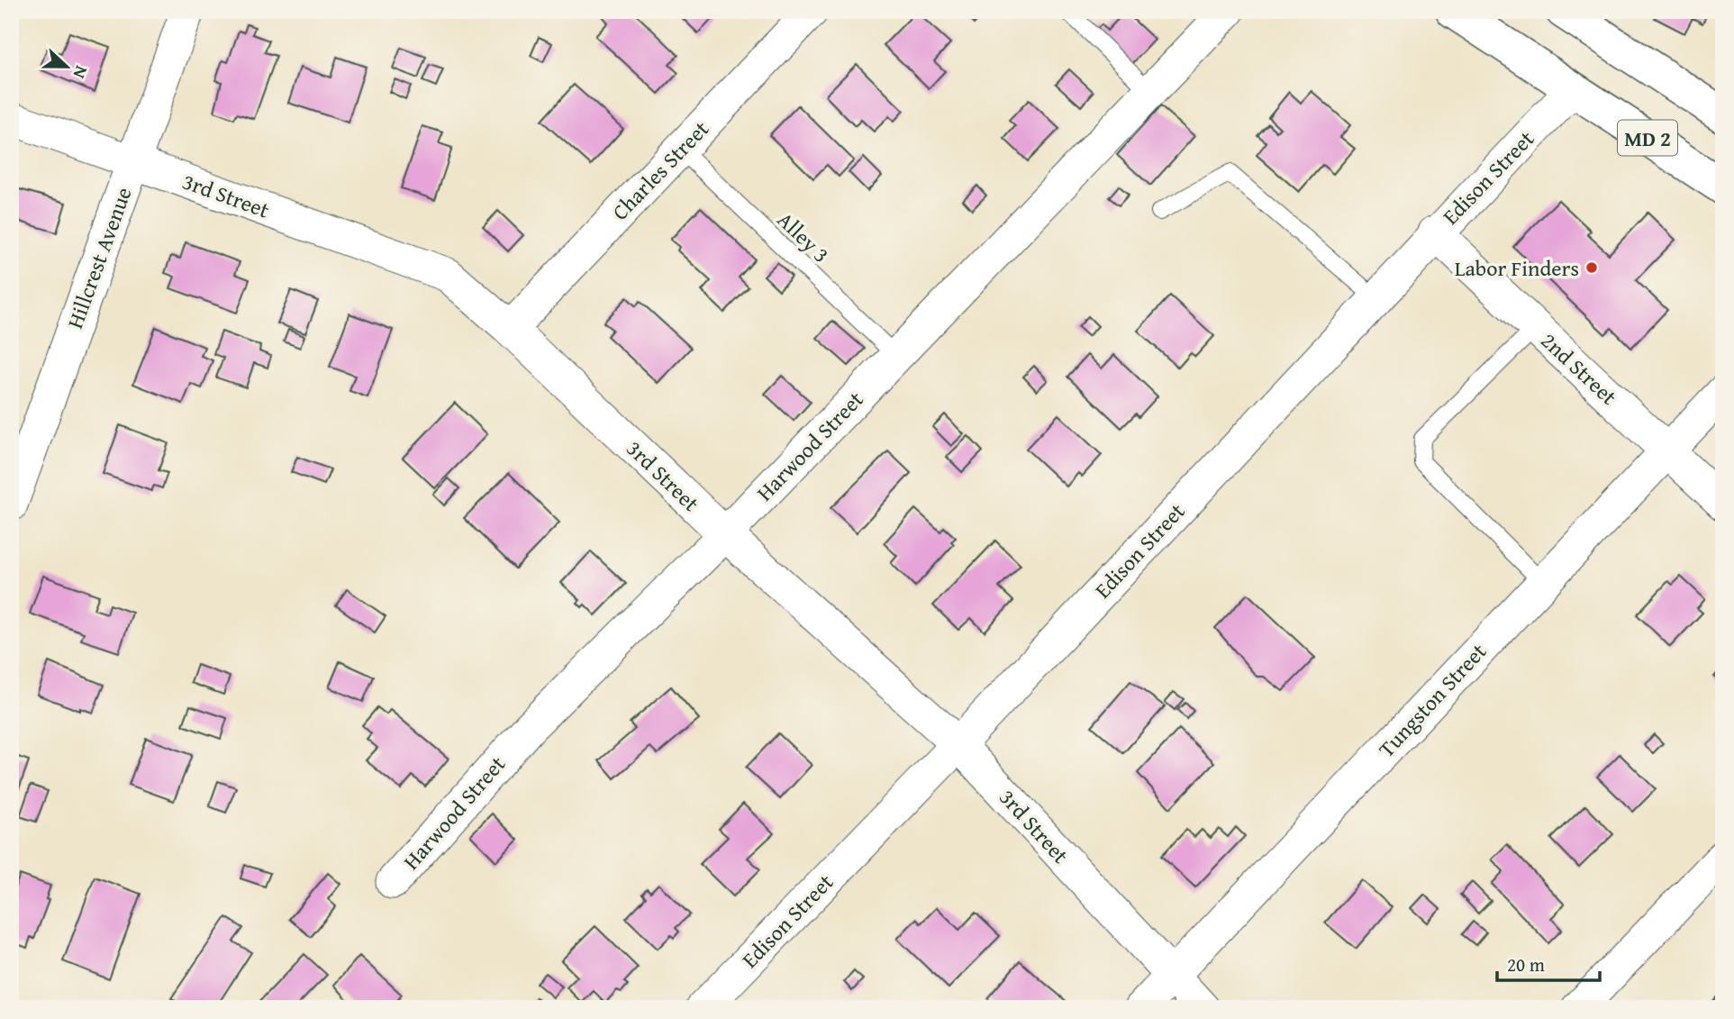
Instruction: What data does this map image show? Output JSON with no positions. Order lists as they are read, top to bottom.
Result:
{
  "streets": {
    "main road": ["MD 2"],
    "street": [
      "Charles Street",
      "Edison Street",
      "3rd Street",
      "Hillcrest Avenue",
      "2nd Street",
      "Harwood Street",
      "Tungston Street"
    ],
    "lane": ["Alley 3"]
  },
  "crossings": [
    ["MD 2", "Edison Street"],
    ["Charles Street", "3rd Street"],
    ["Charles Street", "Alley 3"],
    ["Edison Street", "3rd Street"],
    ["Edison Street", "2nd Street"],
    ["3rd Street", "Hillcrest Avenue"],
    ["3rd Street", "Harwood Street"],
    ["3rd Street", "Tungston Street"],
    ["Alley 3", "Harwood Street"],
    ["2nd Street", "Tungston Street"]
  ],
  "places": ["Labor Finders"],
  "scale_bar": "20 m",
  "north": "right"
}
